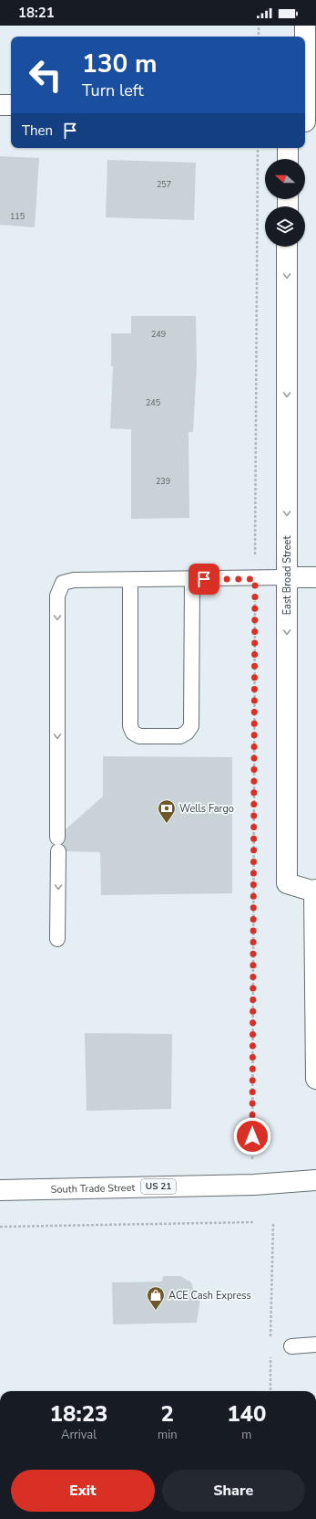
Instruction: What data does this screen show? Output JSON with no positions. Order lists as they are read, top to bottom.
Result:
{
  "streets": {
    "main road": ["East Broad Street", "US 21", "South Trade Street"]
  },
  "one_way": ["East Broad Street"],
  "places": {
    "bank": ["Wells Fargo"],
    "shop": ["ACE Cash Express"]
  },
  "house_numbers": [
    "257",
    "115",
    "249",
    "245",
    "239"
  ],
  "north": "left",
  "page": {
    "status": "18:21",
    "turn": ["130 m", "Turn left"],
    "then": "Then",
    "eta": [
      "18:23",
      "Arrival",
      "2",
      "min",
      "140",
      "m"
    ],
    "buttons": ["Exit", "Share"]
  }
}
